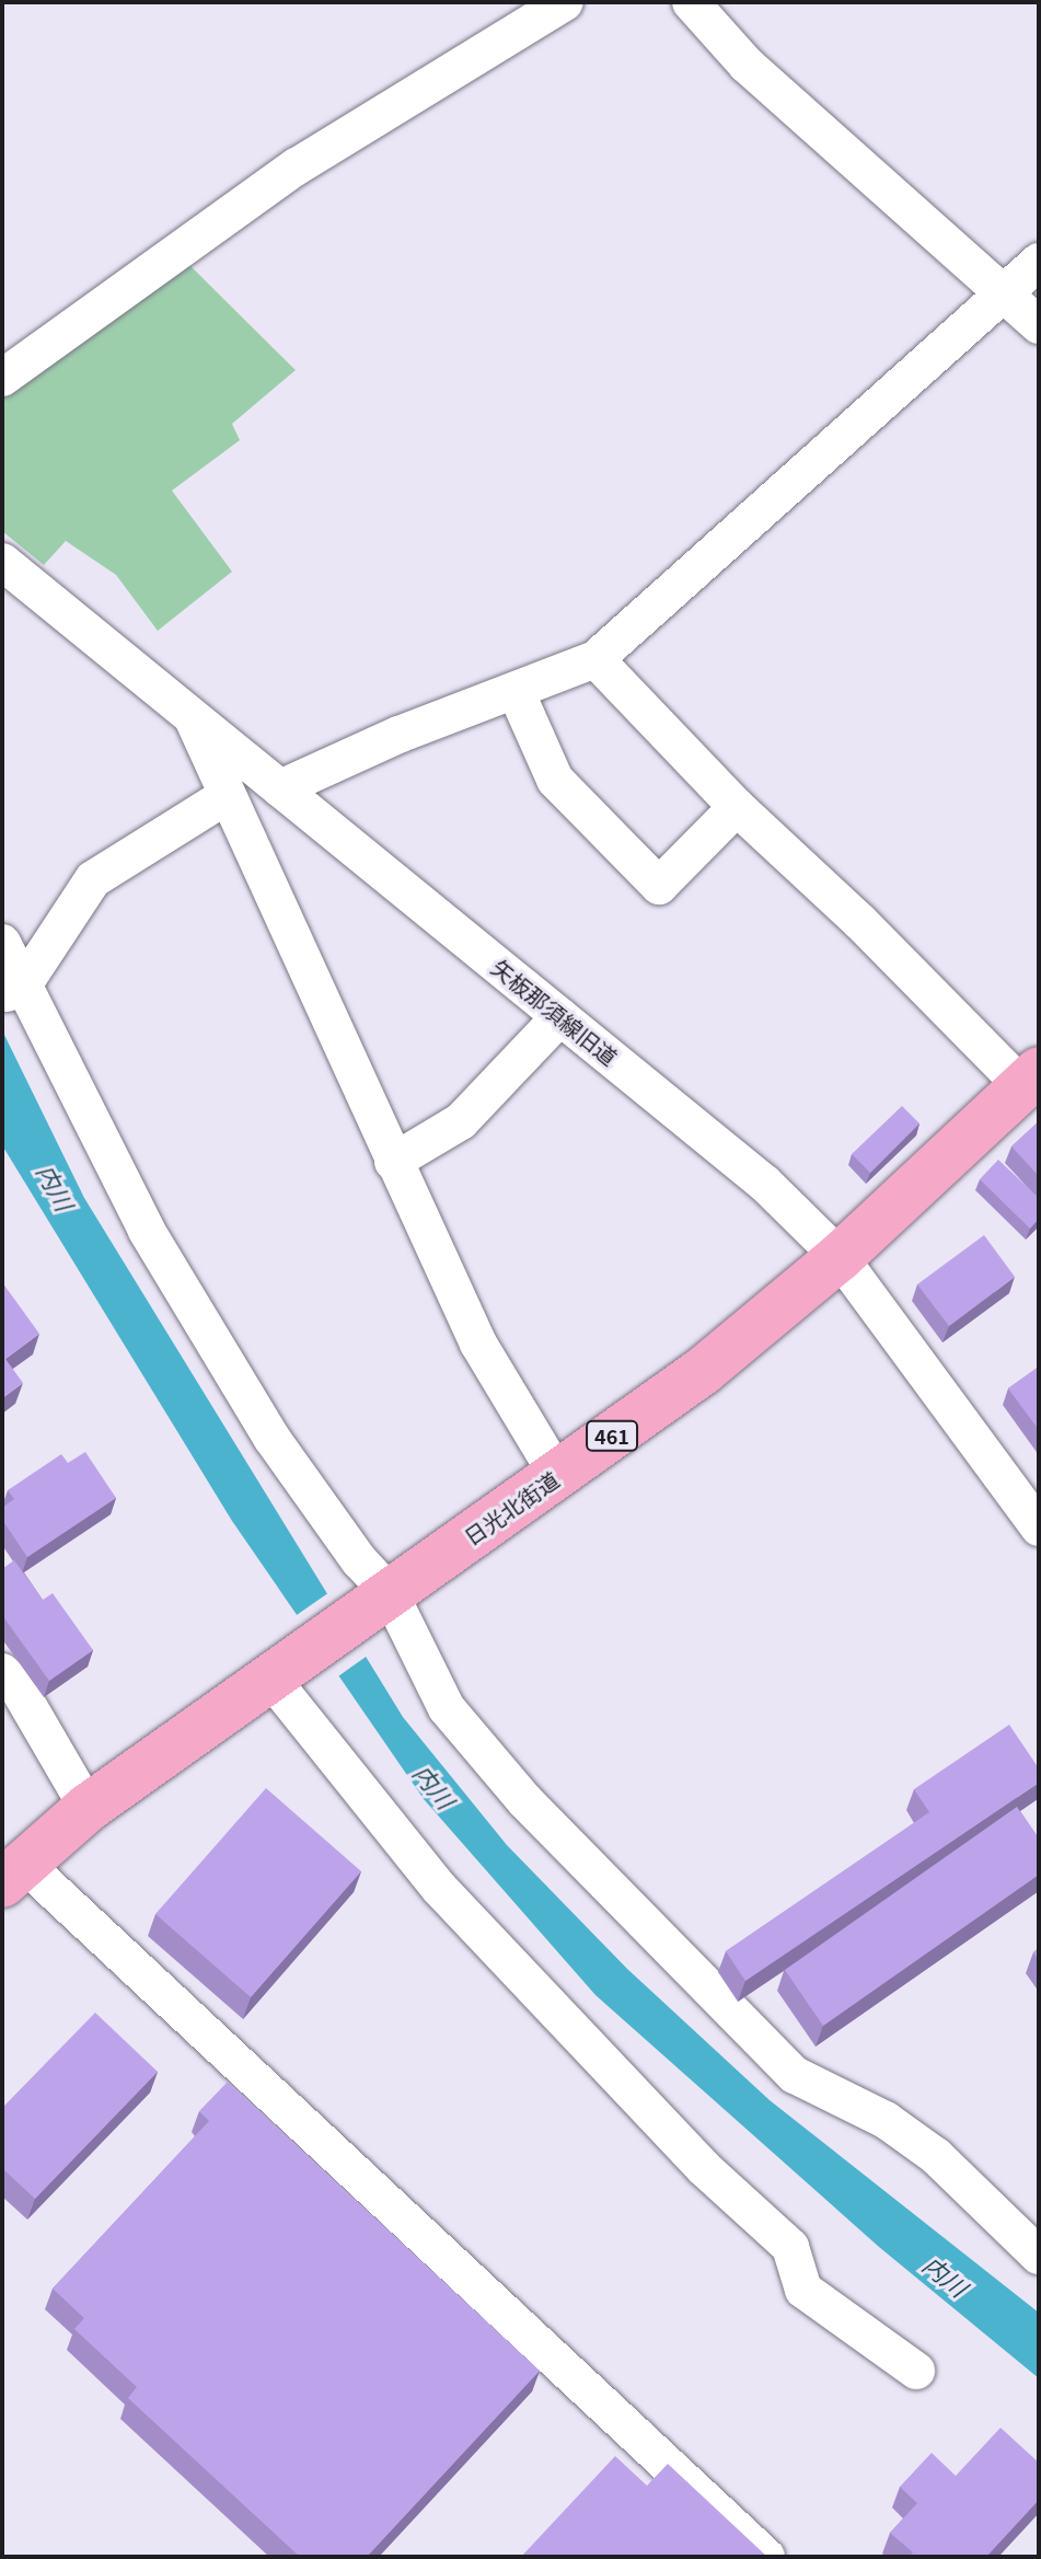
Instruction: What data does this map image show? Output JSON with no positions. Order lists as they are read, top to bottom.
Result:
{
  "streets": {
    "highway": ["461", "日光北街道"],
    "street": ["矢板那須線旧道"]
  },
  "crossings": [
    ["矢板那須線旧道", "日光北街道"]
  ],
  "water": ["内川"]
}
